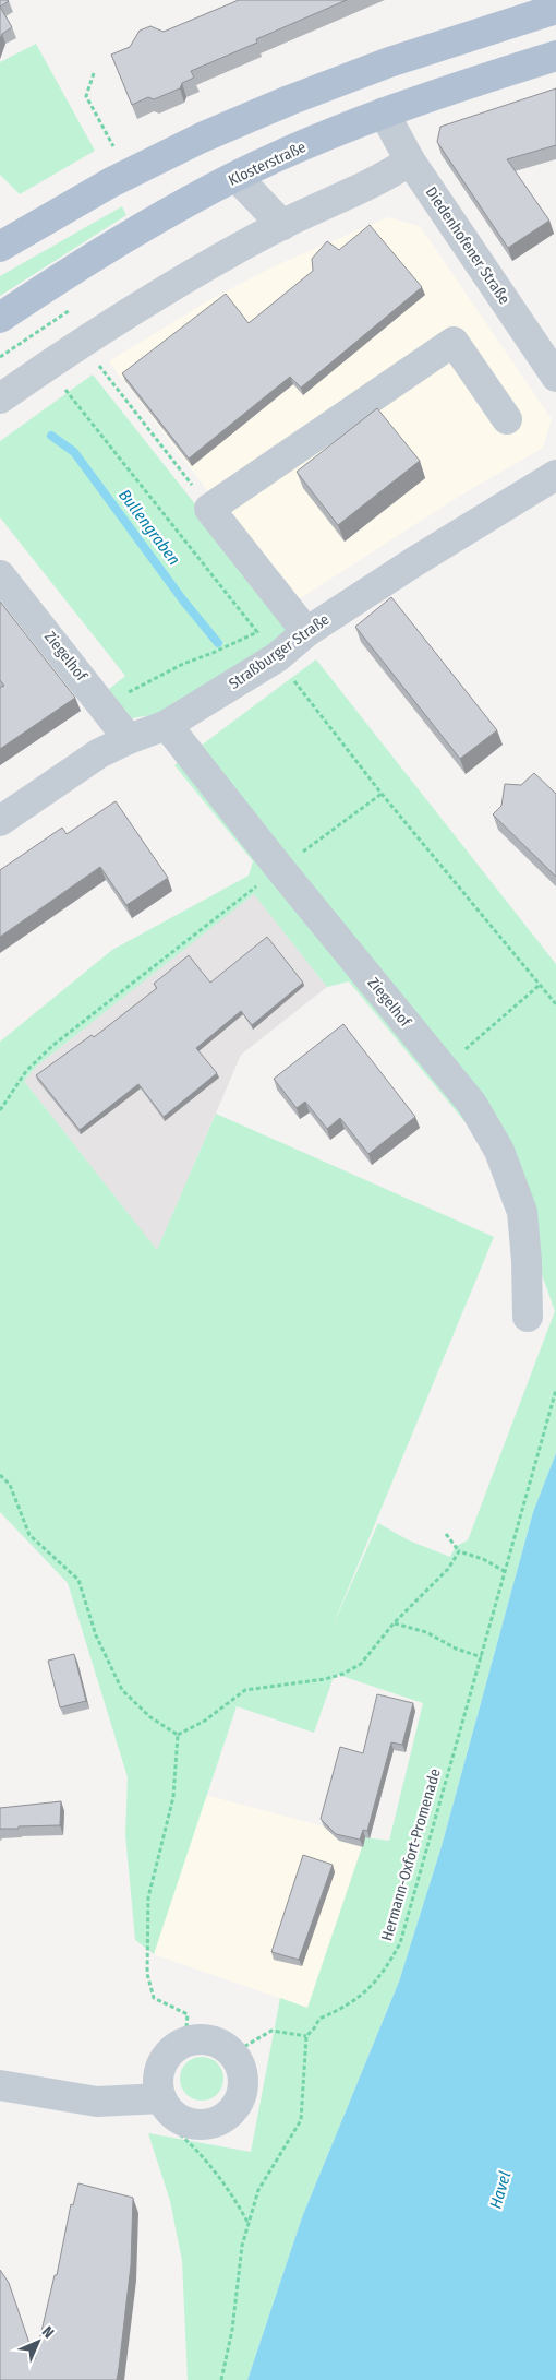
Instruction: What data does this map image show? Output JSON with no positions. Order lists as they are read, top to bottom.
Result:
{
  "streets": {
    "main road": ["Klosterstraße"],
    "street": ["Diedenhofener Straße", "Straßburger Straße", "Ziegelhof"],
    "path": ["Hermann-Oxfort-Promenade"]
  },
  "crossings": [
    ["Klosterstraße", "Diedenhofener Straße"],
    ["Straßburger Straße", "Ziegelhof"]
  ],
  "water": ["Bullengraben", "Havel"],
  "north": "top right"
}
